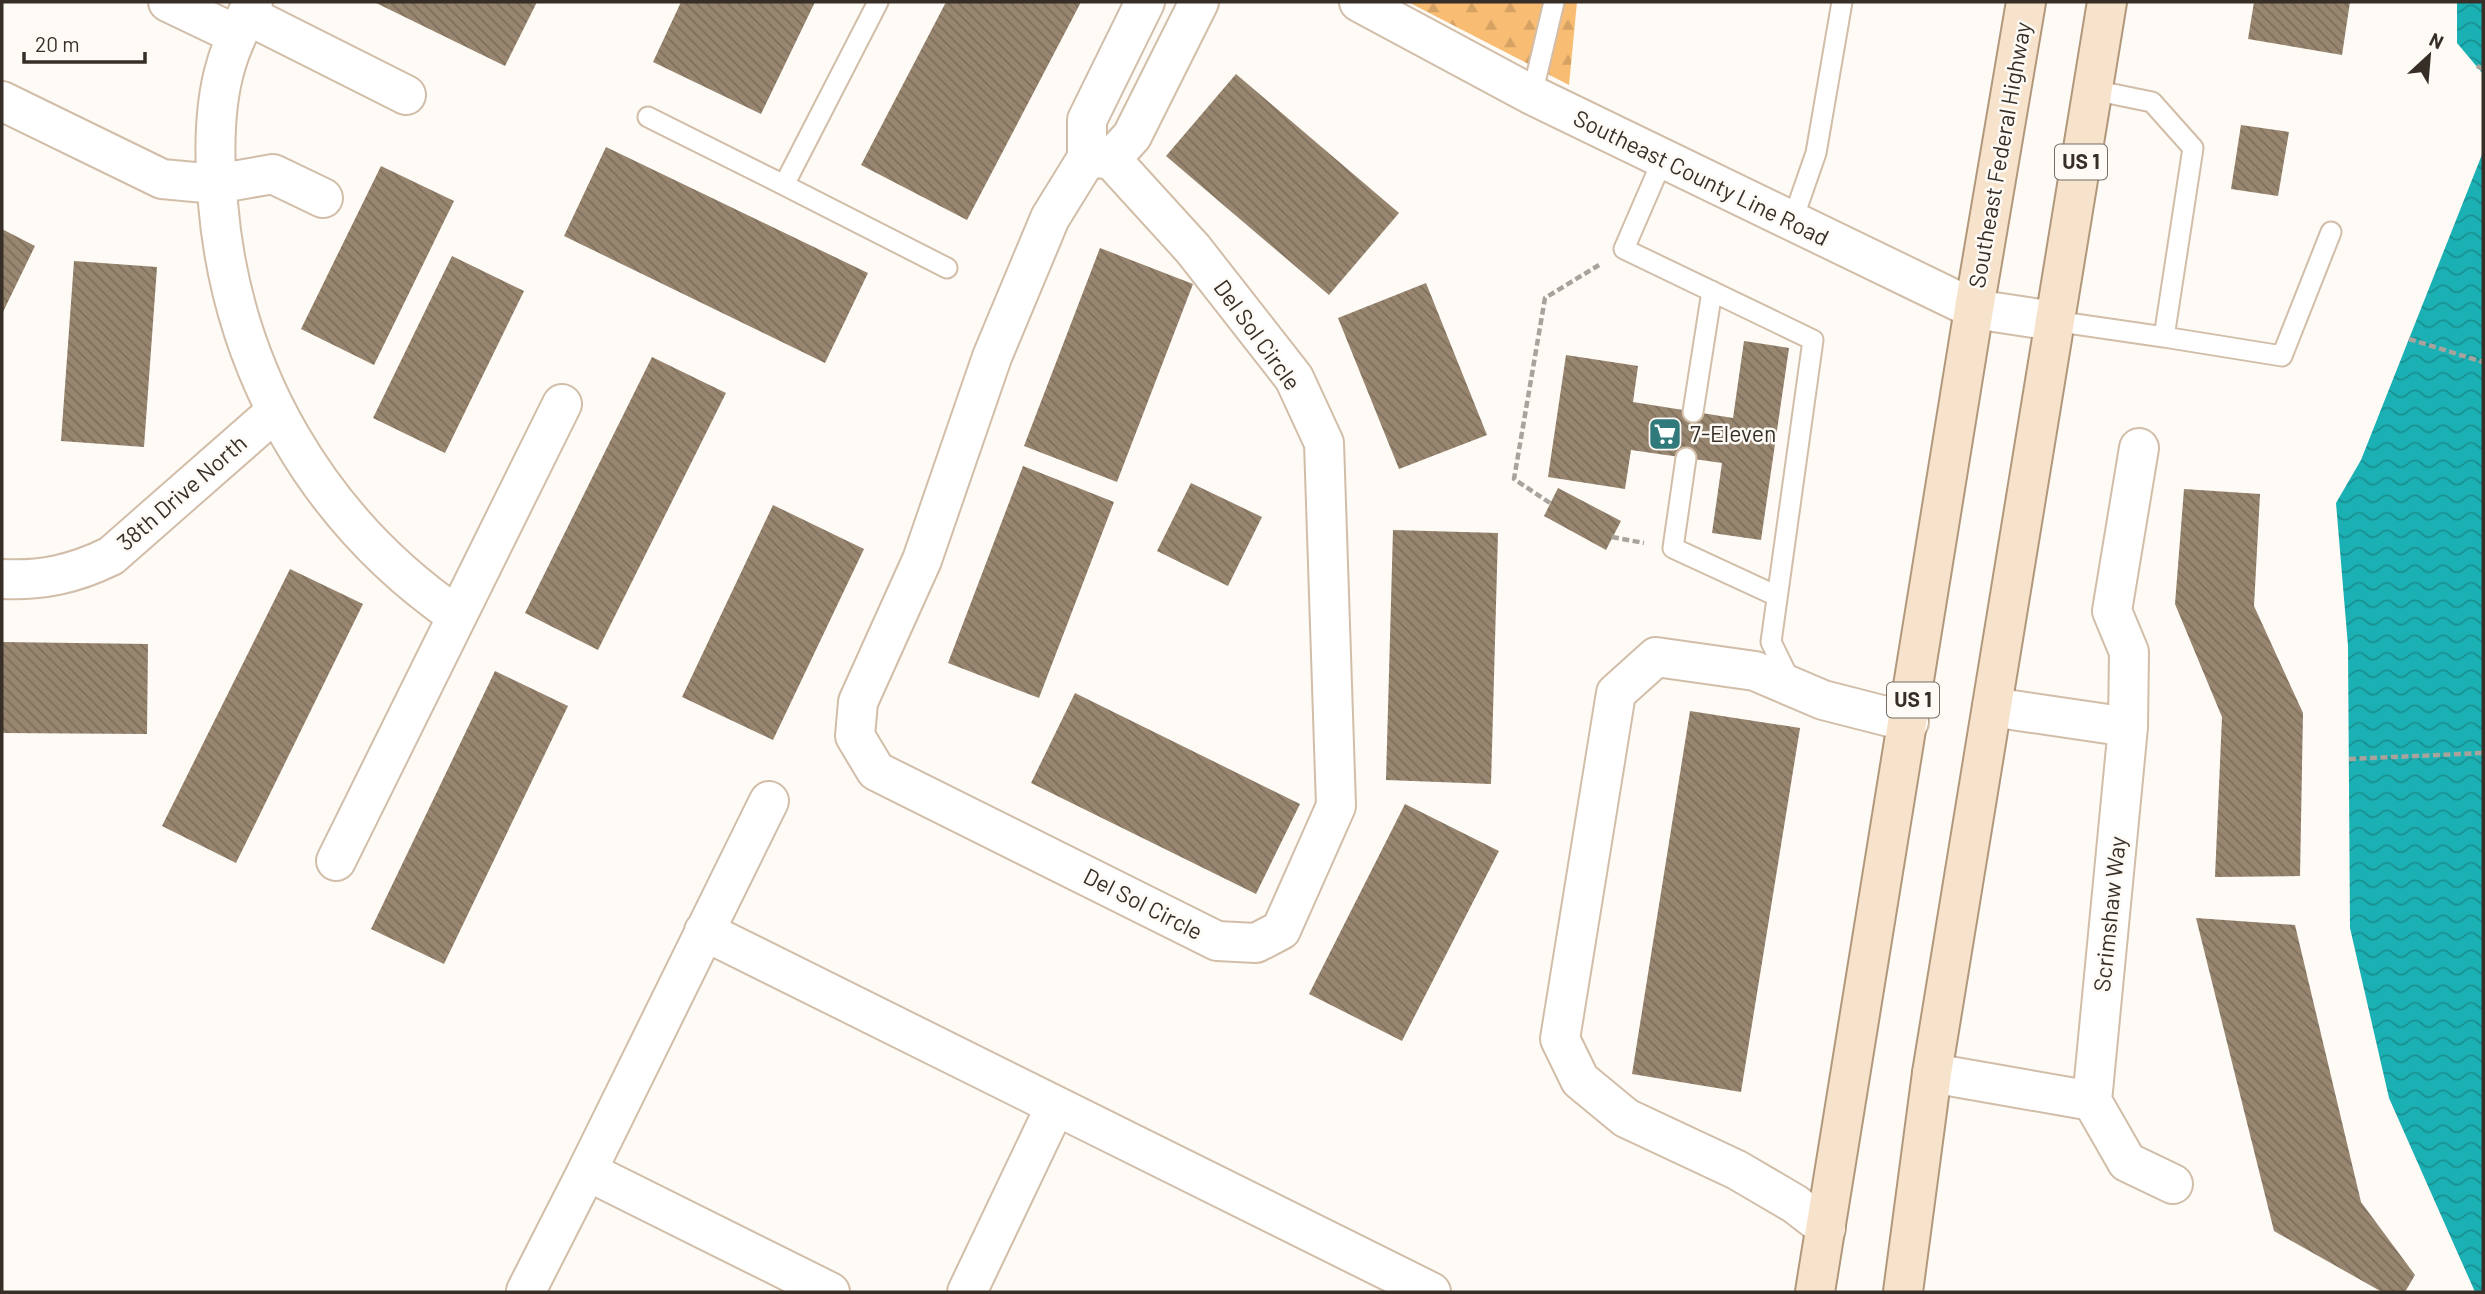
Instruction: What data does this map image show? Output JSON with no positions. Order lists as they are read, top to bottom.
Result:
{
  "streets": {
    "main road": ["Southeast Federal Highway", "US 1"],
    "street": [
      "Southeast County Line Road",
      "Del Sol Circle",
      "38th Drive North",
      "Scrimshaw Way"
    ]
  },
  "crossings": [
    ["Southeast Federal Highway", "US 1"],
    ["Southeast Federal Highway", "Southeast County Line Road"],
    ["US 1", "Southeast County Line Road"]
  ],
  "places": {
    "supermarket": ["7-Eleven"]
  },
  "scale_bar": "20 m",
  "north": "top right"
}
